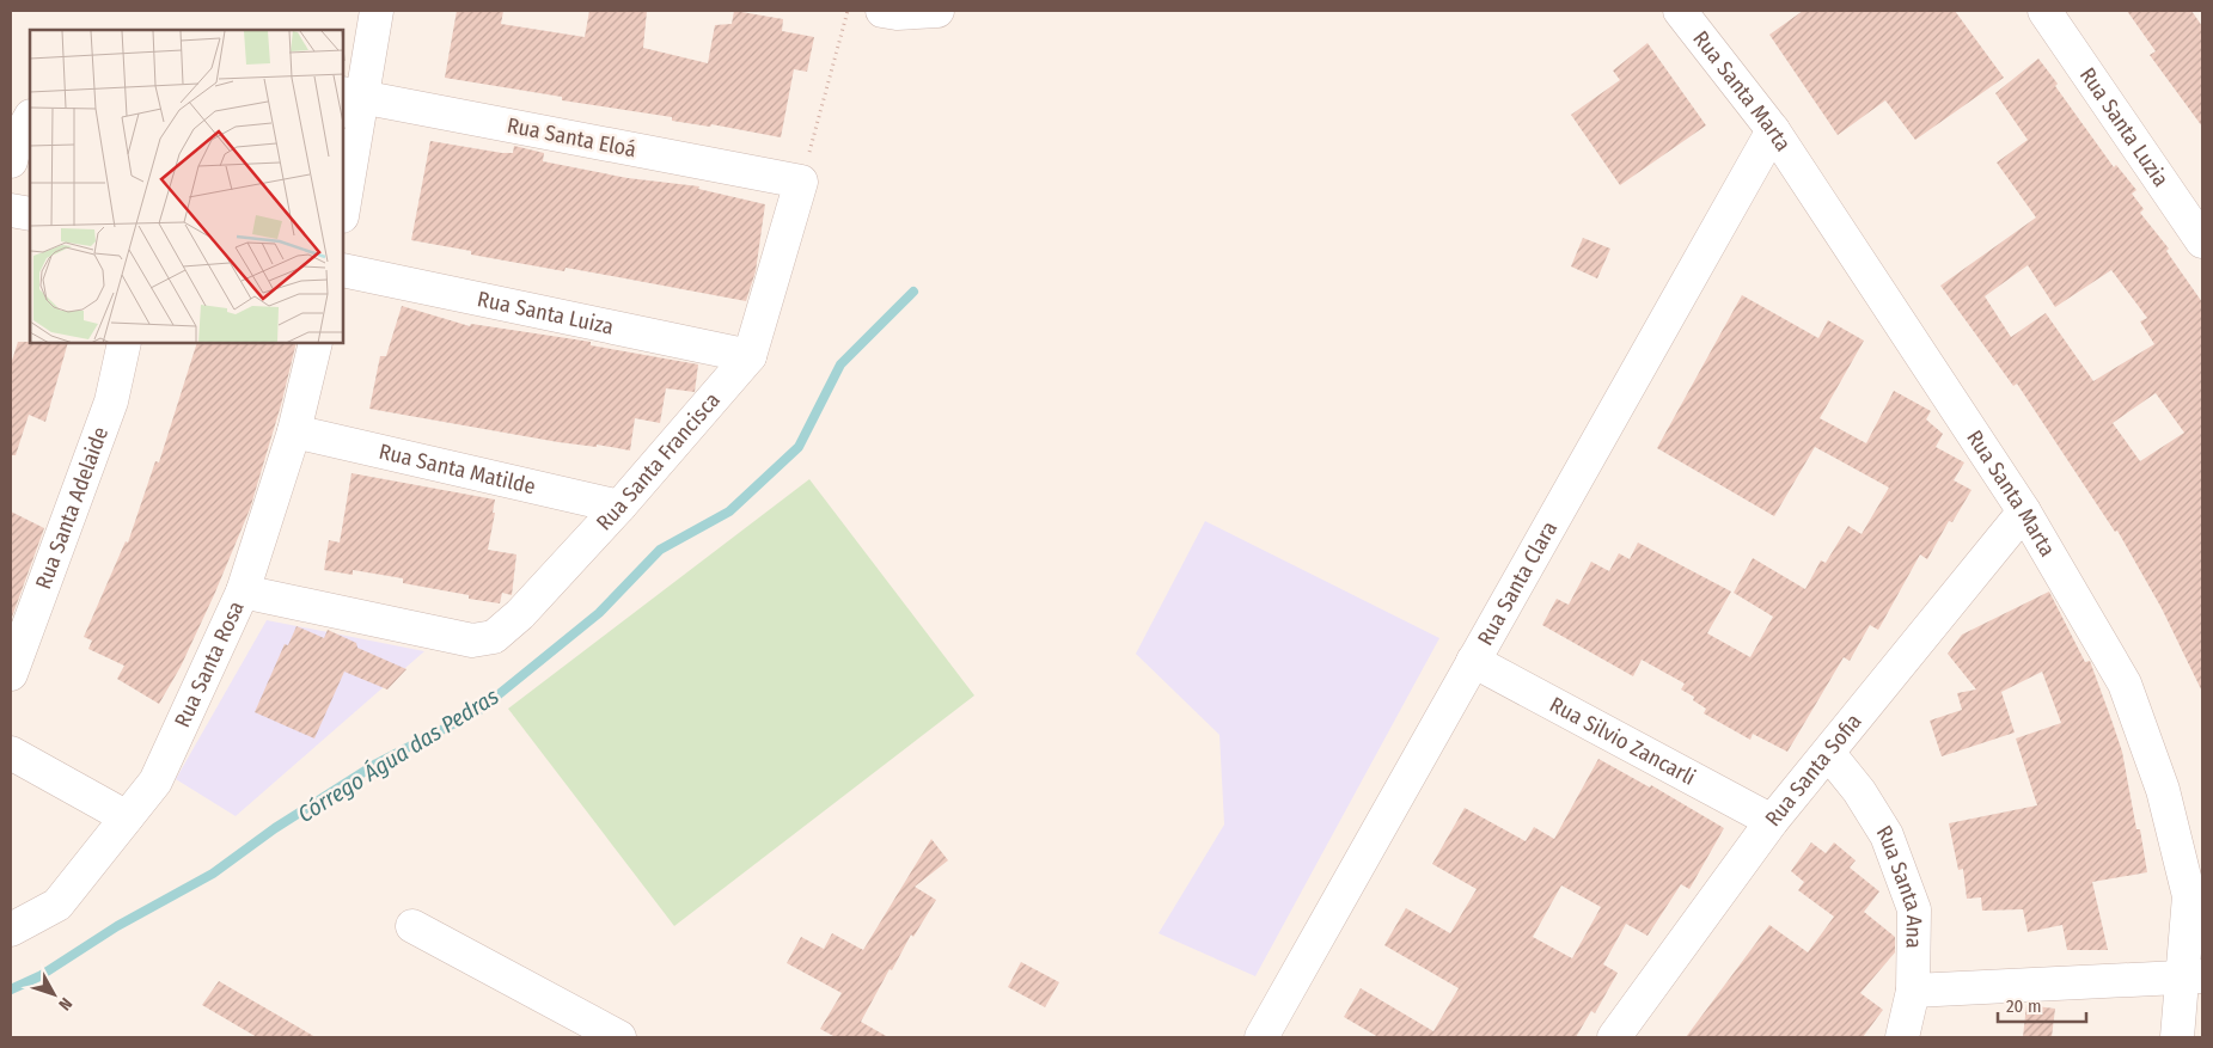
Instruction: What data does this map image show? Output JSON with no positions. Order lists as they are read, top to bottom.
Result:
{
  "streets": {
    "street": [
      "Rua Santa Marta",
      "Rua Santa Luzia",
      "Rua Santa Eloá",
      "Rua Santa Luiza",
      "Rua Santa Francisca",
      "Rua Santa Matilde",
      "Rua Santa Adelaide",
      "Rua Santa Clara",
      "Rua Santa Rosa",
      "Rua Silvio Zancarli",
      "Rua Santa Sofia",
      "Rua Santa Ana"
    ]
  },
  "crossings": [
    ["Rua Santa Marta", "Rua Santa Clara"],
    ["Rua Santa Marta", "Rua Santa Sofia"],
    ["Rua Santa Eloá", "Rua Santa Francisca"],
    ["Rua Santa Luiza", "Rua Santa Francisca"],
    ["Rua Santa Francisca", "Rua Santa Matilde"],
    ["Rua Santa Francisca", "Rua Santa Rosa"],
    ["Rua Santa Matilde", "Rua Santa Rosa"],
    ["Rua Santa Clara", "Rua Silvio Zancarli"],
    ["Rua Silvio Zancarli", "Rua Santa Sofia"],
    ["Rua Santa Sofia", "Rua Santa Ana"]
  ],
  "water": ["Córrego Água das Pedras"],
  "scale_bar": "20 m",
  "north": "bottom right"
}
